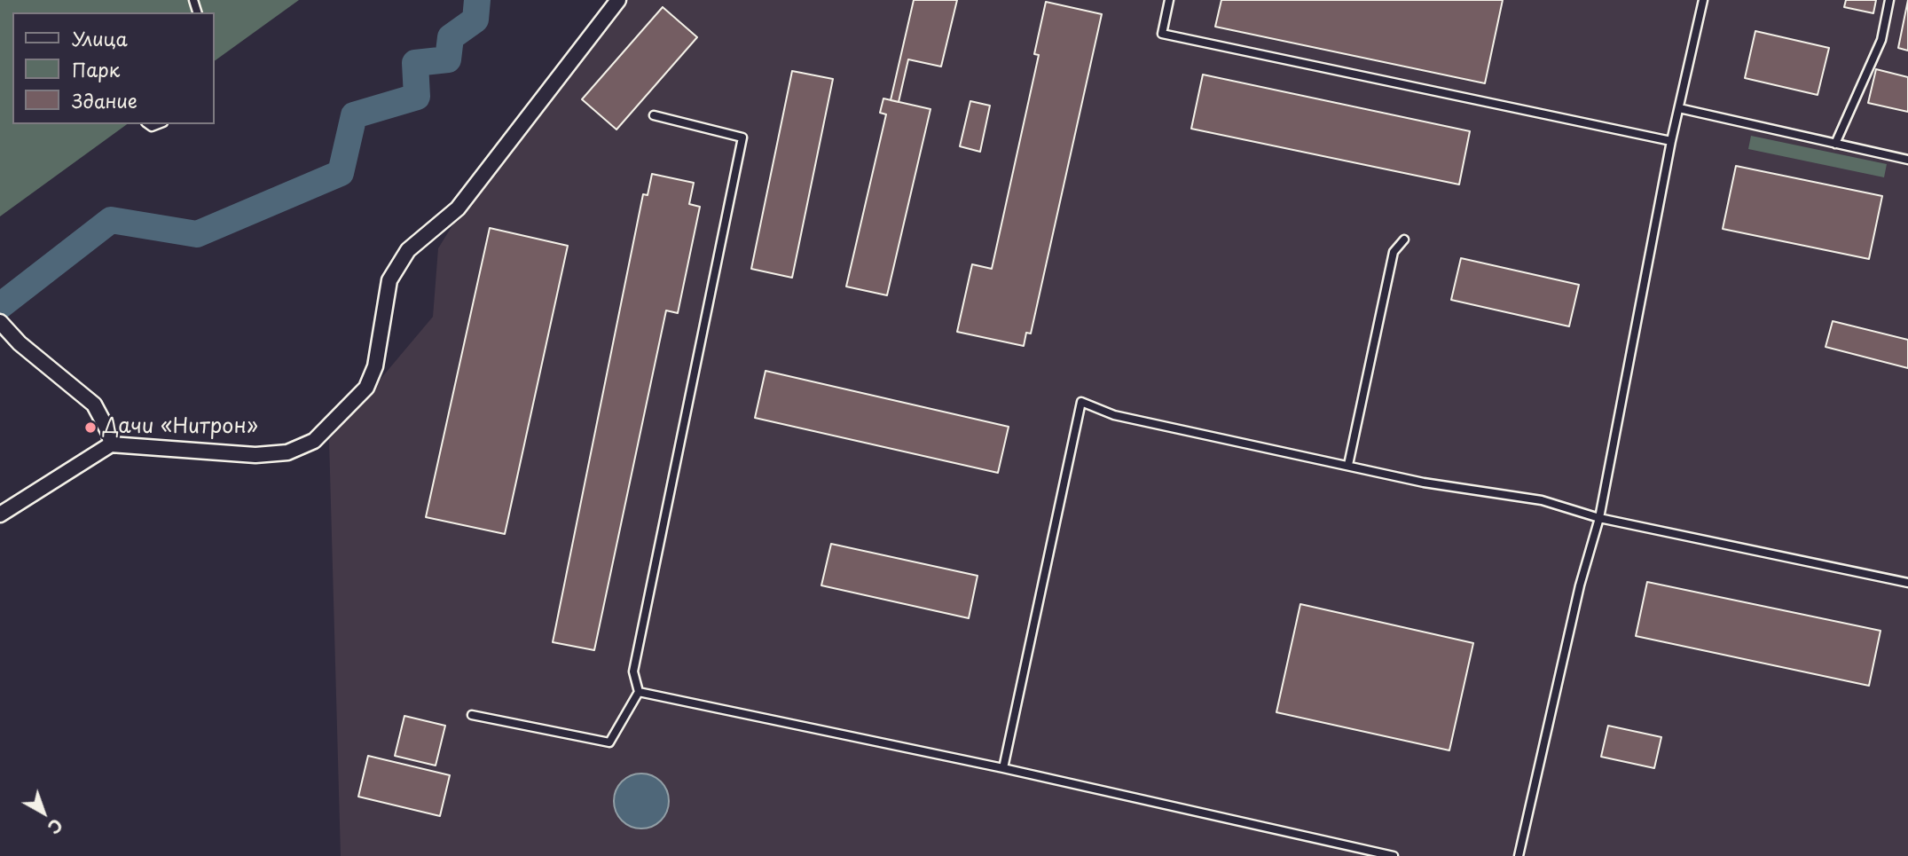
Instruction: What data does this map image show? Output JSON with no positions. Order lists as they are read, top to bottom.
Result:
{
  "places": ["Дачи «Нитрон»"],
  "legend": ["Улица", "Парк", "Здание"],
  "north": "bottom right"
}
